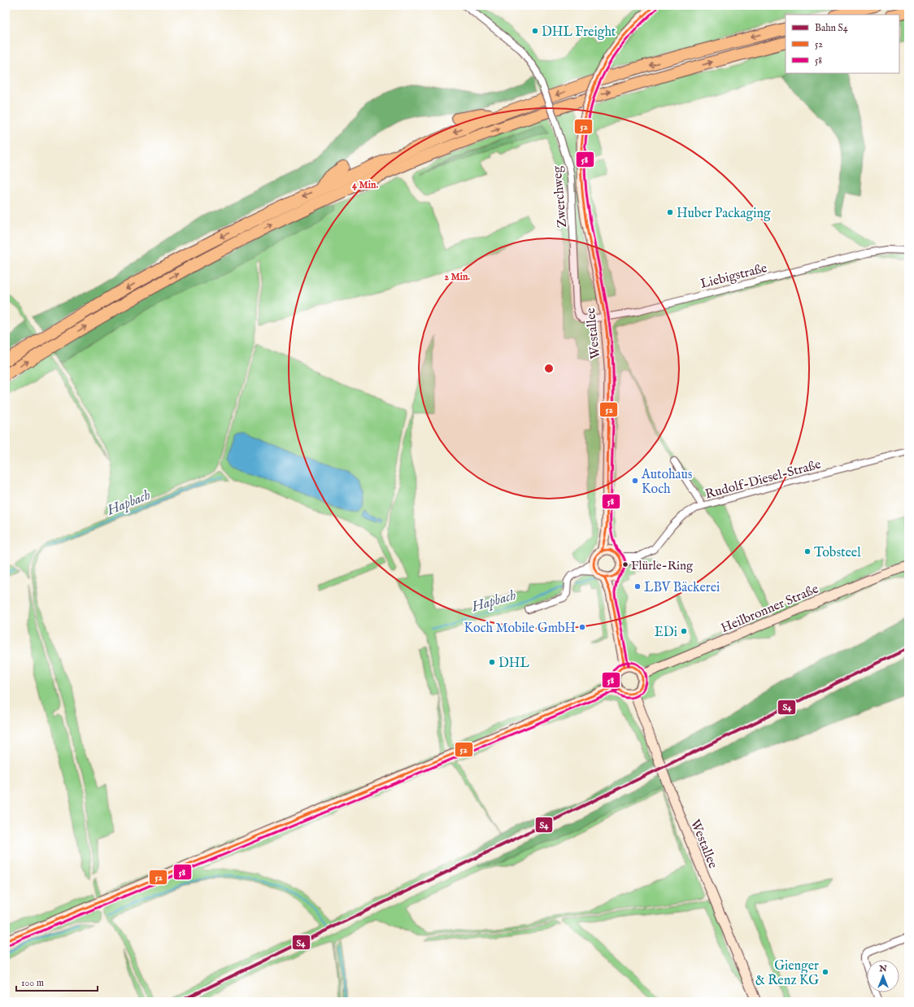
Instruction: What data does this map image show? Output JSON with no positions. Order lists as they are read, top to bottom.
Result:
{
  "streets": {
    "main road": ["Westallee", "Heilbronner Straße"],
    "street": ["Zwerchweg", "Liebigstraße", "Rudolf-Diesel-Straße"]
  },
  "crossings": [
    ["Zwerchweg", "Liebigstraße"],
    ["Zwerchweg", "Westallee"],
    ["Liebigstraße", "Westallee"],
    ["Westallee", "Rudolf-Diesel-Straße"],
    ["Westallee", "Heilbronner Straße"]
  ],
  "water": ["Hapbach"],
  "places": [
    "DHL Freight",
    "Huber Packaging",
    "Autohaus Koch",
    "Tobsteel",
    "Flürle-Ring",
    "LBV Bäckerei",
    "Koch Mobile GmbH",
    "EDi",
    "DHL",
    "Gienger & Renz KG"
  ],
  "lines": ["transit line 52", "transit line 58", "rail line S4"],
  "legend": ["Bahn S4", "52", "58"],
  "scale_bar": "100 m",
  "north": "top",
  "rings": ["4 Min.", "2 Min."]
}
